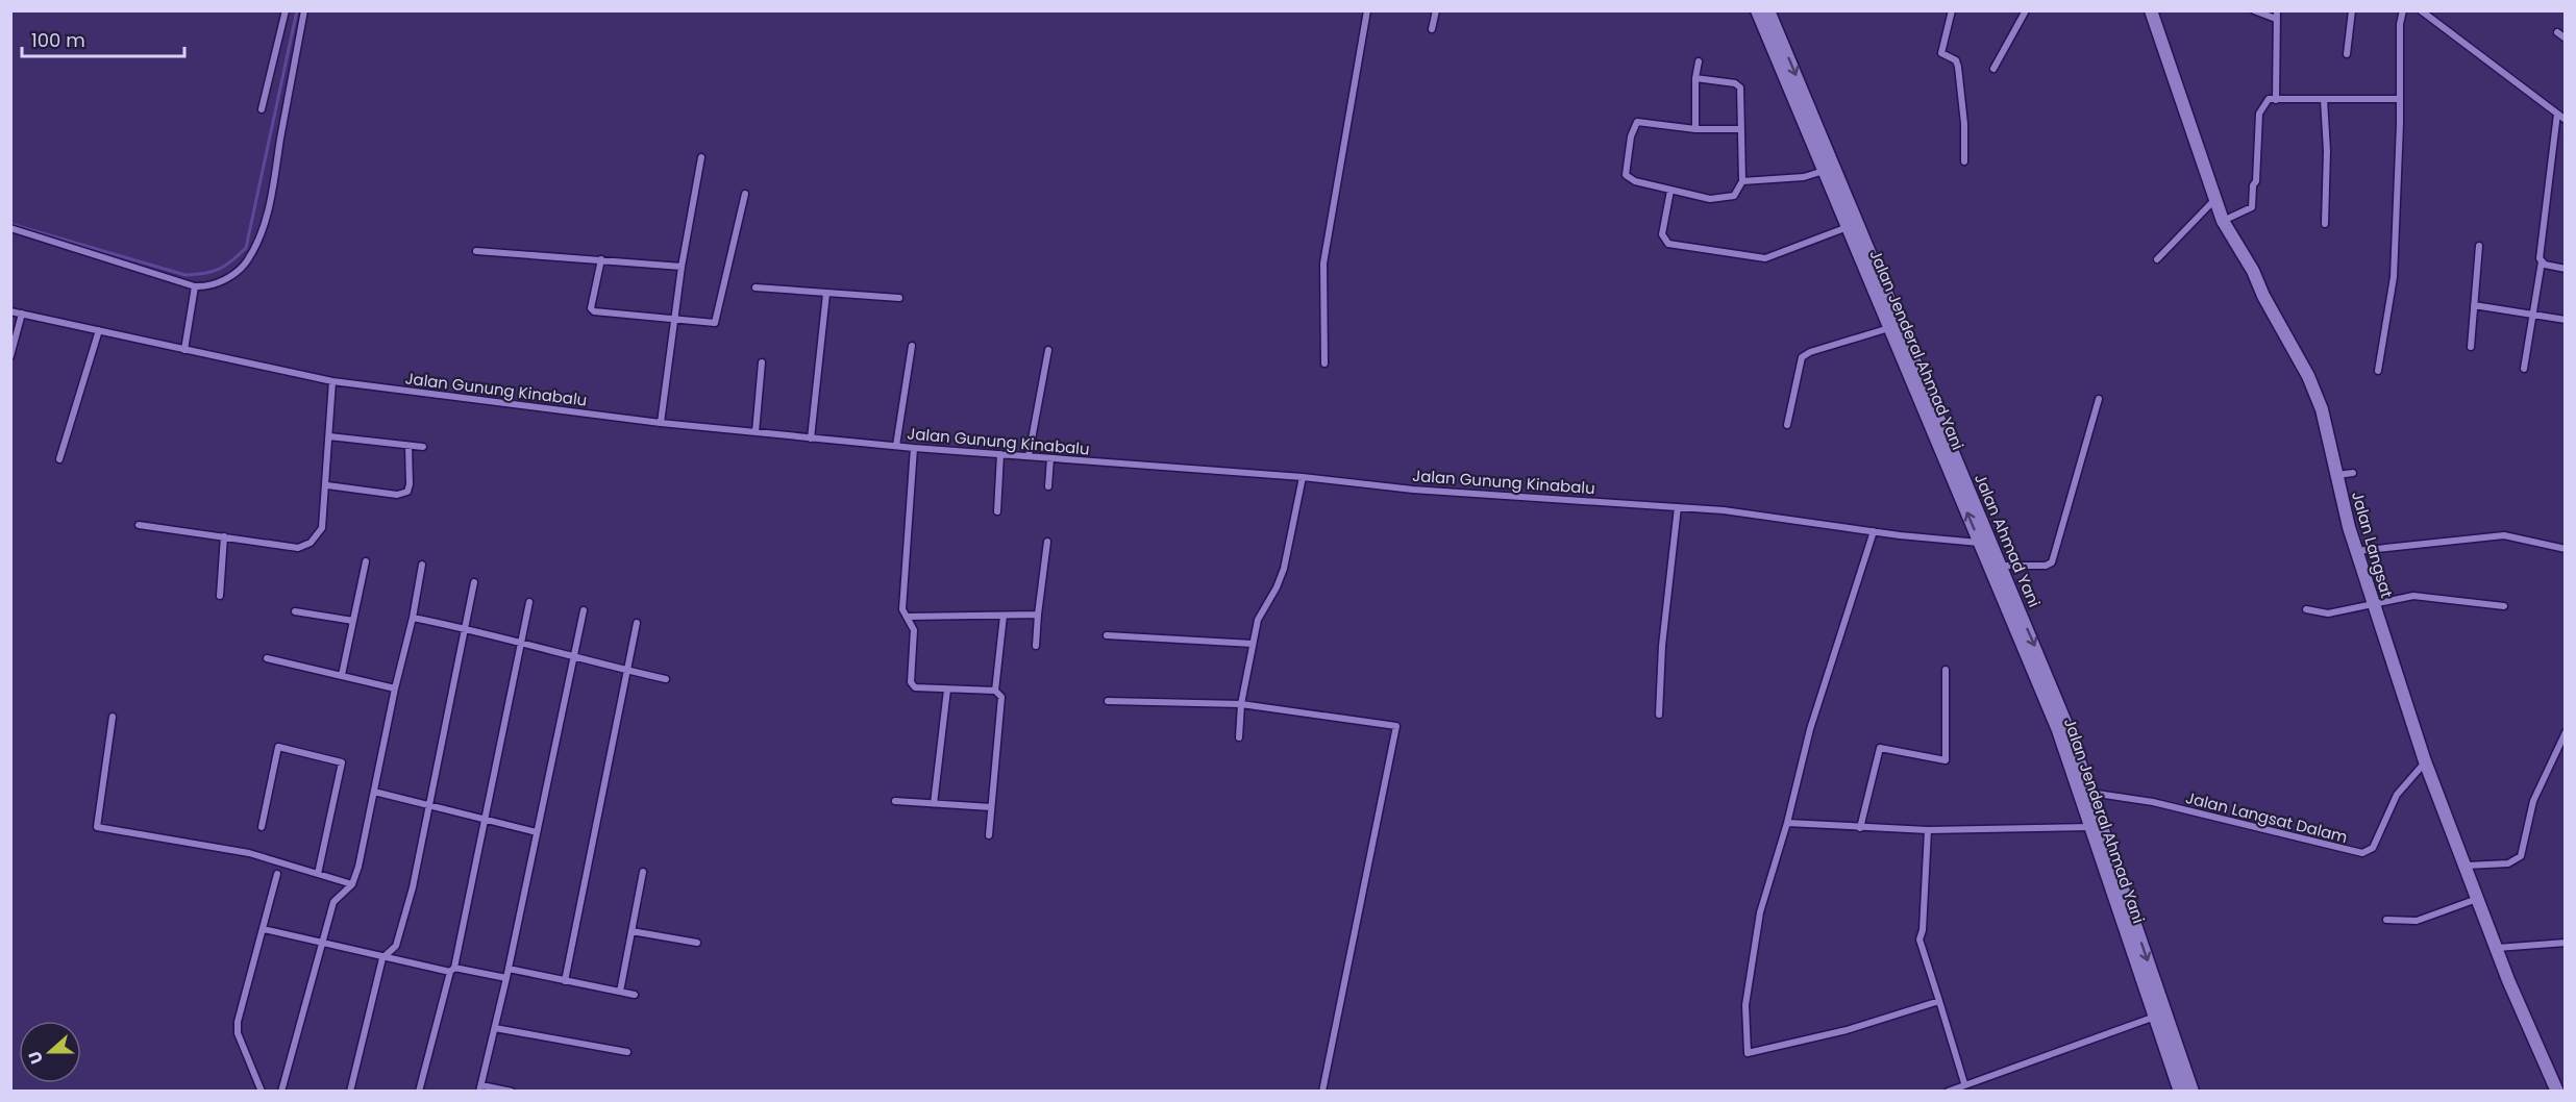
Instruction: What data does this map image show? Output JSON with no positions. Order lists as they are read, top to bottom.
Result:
{
  "streets": {
    "main road": ["Jalan Jenderal Ahmad Yani", "Jalan Ahmad Yani", "Jalan Langsat"],
    "street": ["Jalan Gunung Kinabalu", "Jalan Langsat Dalam"]
  },
  "crossings": [
    ["Jalan Jenderal Ahmad Yani", "Jalan Gunung Kinabalu"],
    ["Jalan Jenderal Ahmad Yani", "Jalan Ahmad Yani"],
    ["Jalan Gunung Kinabalu", "Jalan Ahmad Yani"],
    ["Jalan Ahmad Yani", "Jalan Langsat Dalam"],
    ["Jalan Langsat", "Jalan Langsat Dalam"]
  ],
  "one_way": ["Jalan Ahmad Yani"],
  "scale_bar": "100 m",
  "north": "left"
}
